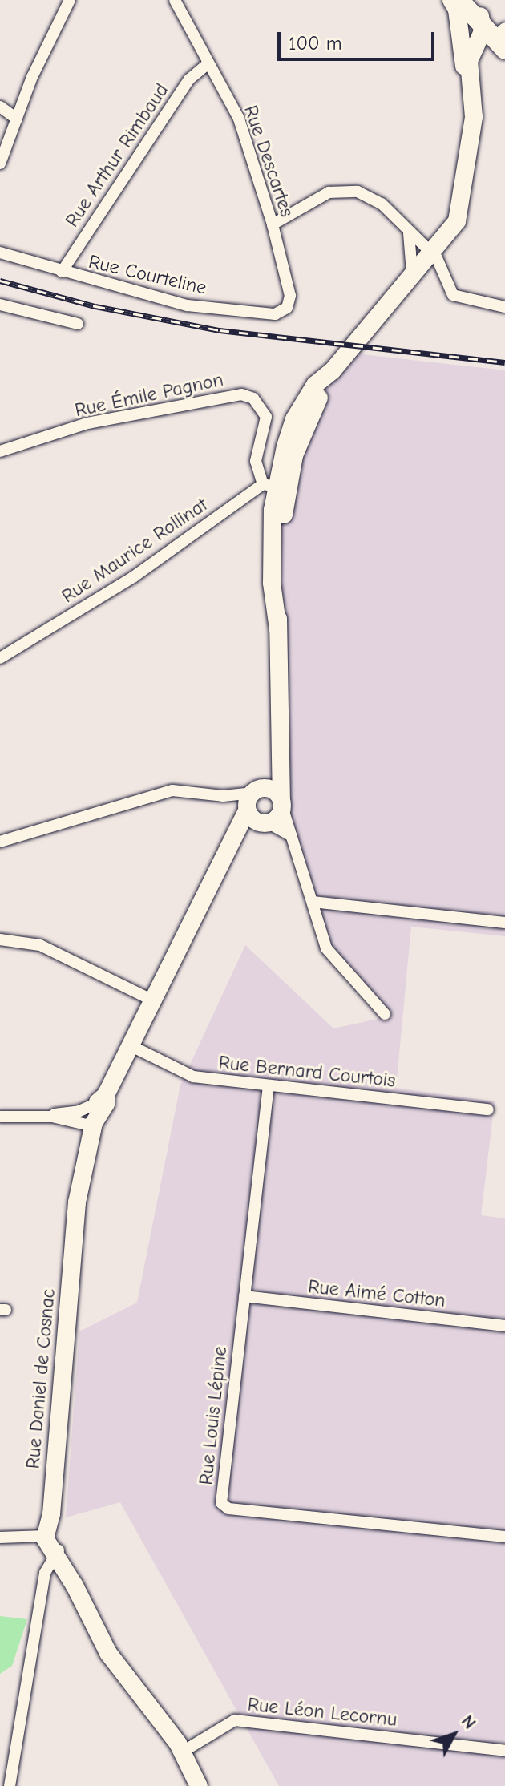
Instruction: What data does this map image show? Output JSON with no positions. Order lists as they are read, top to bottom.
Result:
{
  "streets": {
    "street": [
      "Rue Arthur Rimbaud",
      "Rue Descartes",
      "Rue Courteline",
      "Rue Émile Pagnon",
      "Rue Maurice Rollinat",
      "Rue Bernard Courtois",
      "Rue Aimé Cotton",
      "Rue Daniel de Cosnac",
      "Rue Louis Lépine",
      "Rue Léon Lecornu"
    ]
  },
  "crossings": [
    ["Rue Arthur Rimbaud", "Rue Descartes"],
    ["Rue Arthur Rimbaud", "Rue Courteline"],
    ["Rue Descartes", "Rue Courteline"],
    ["Rue Émile Pagnon", "Rue Maurice Rollinat"],
    ["Rue Bernard Courtois", "Rue Daniel de Cosnac"],
    ["Rue Bernard Courtois", "Rue Louis Lépine"],
    ["Rue Aimé Cotton", "Rue Louis Lépine"]
  ],
  "scale_bar": "100 m",
  "north": "top right"
}
